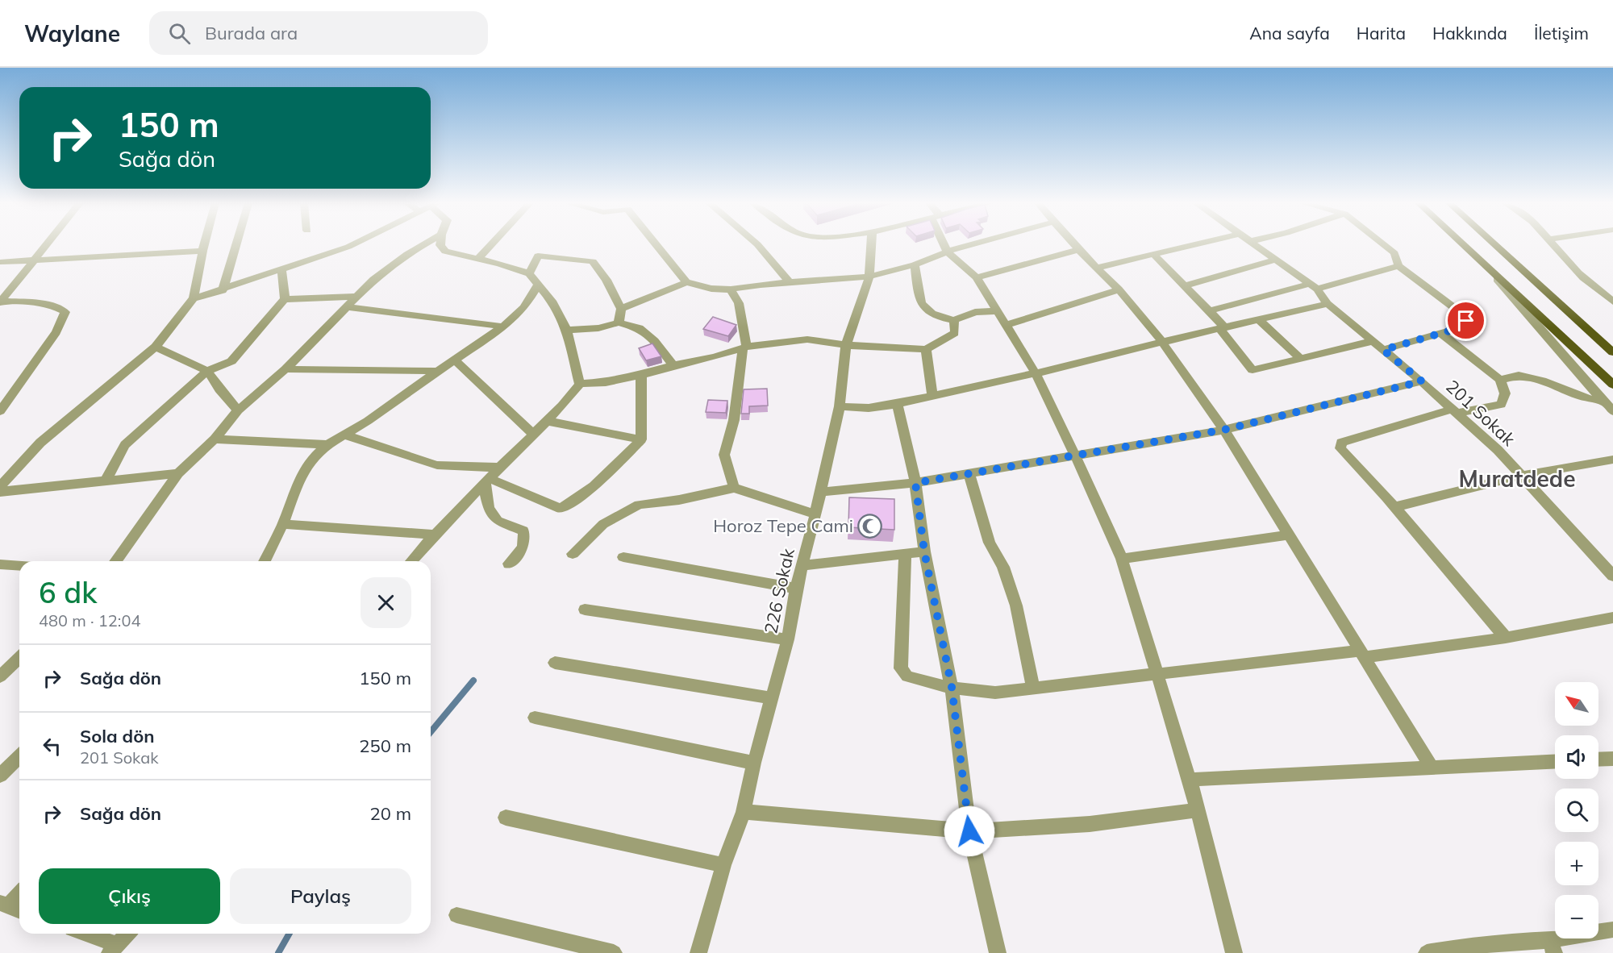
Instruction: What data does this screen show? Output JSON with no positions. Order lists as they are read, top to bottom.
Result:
{
  "streets": {
    "street": ["201 Sokak", "226 Sokak"]
  },
  "districts": ["Muratdede"],
  "places": {
    "mosque": ["Horoz Tepe Cami"]
  },
  "north": "top left",
  "page": {
    "header": "Waylane",
    "search": "Burada ara",
    "nav": [
      "Ana sayfa",
      "Harita",
      "Hakkında",
      "İletişim"
    ],
    "turn": ["150 m", "Sağa dön"],
    "heading": ["6 dk", "480 m · 12:04"],
    "list": [
      {
        "name": "Sağa dön",
        "value": "150 m"
      },
      {
        "name": "Sola dön",
        "note": "201 Sokak",
        "value": "250 m"
      },
      {
        "name": "Sağa dön",
        "value": "20 m"
      }
    ],
    "map_buttons": ["+", "−"],
    "buttons": ["Çıkış", "Paylaş"]
  }
}
